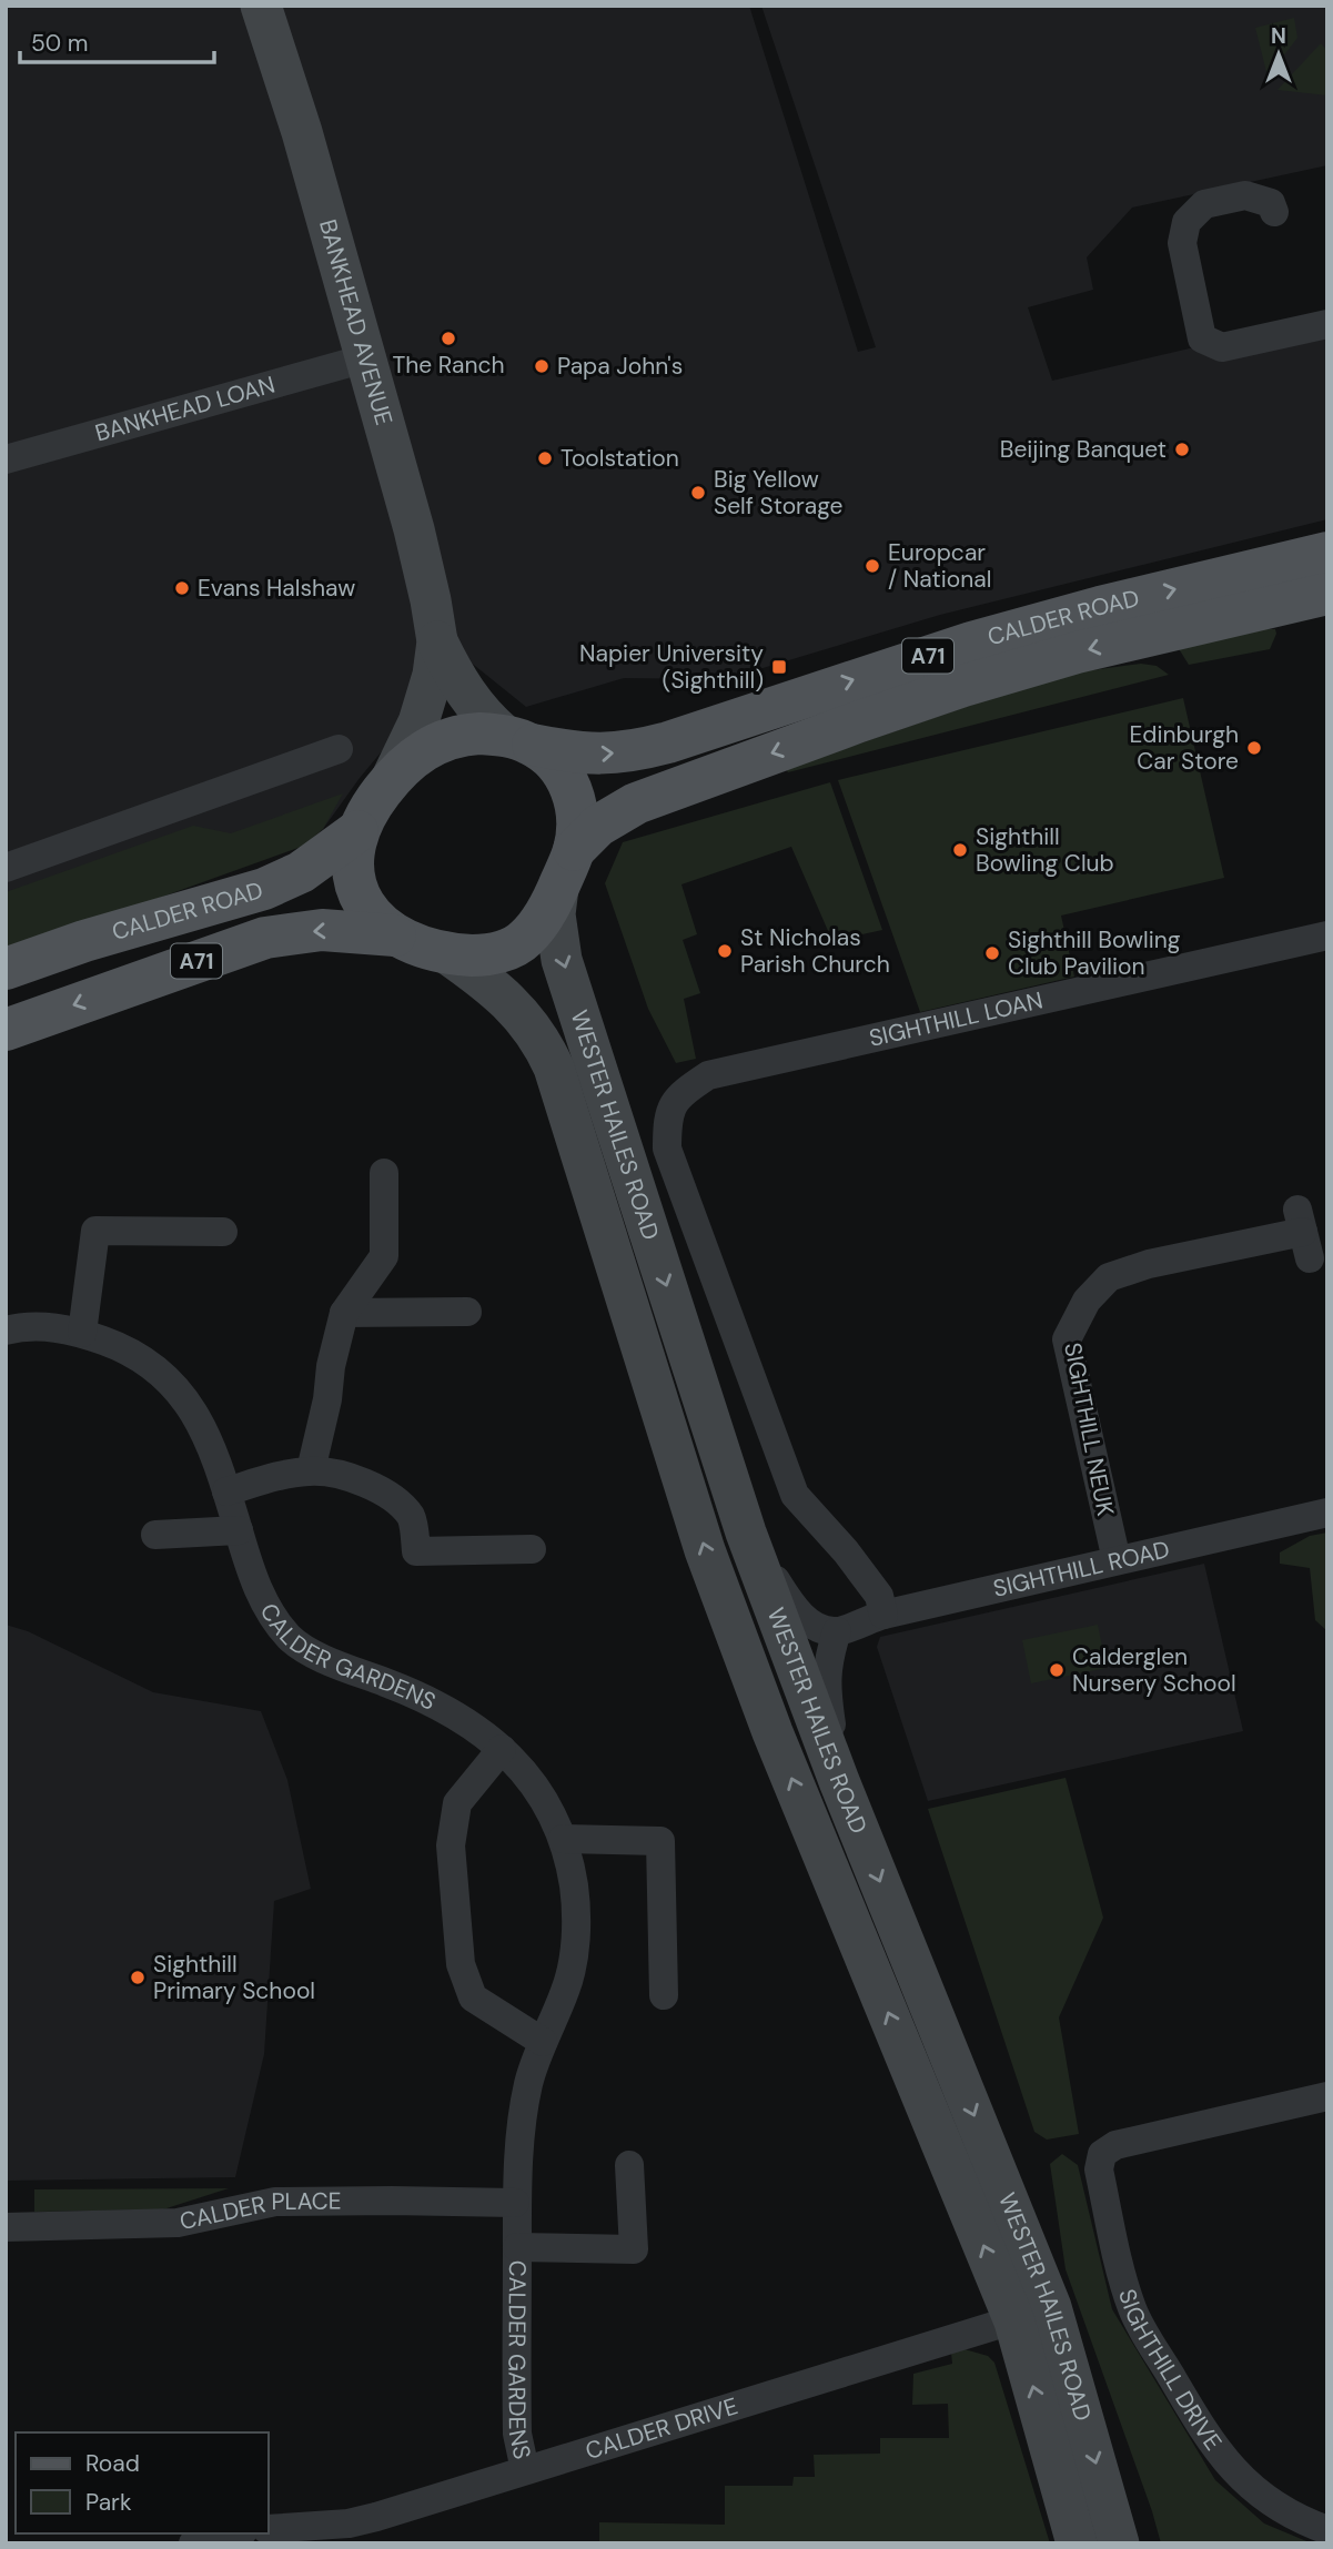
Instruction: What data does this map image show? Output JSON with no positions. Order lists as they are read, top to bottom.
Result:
{
  "streets": {
    "main road": [
      "BANKHEAD AVENUE",
      "CALDER ROAD",
      "A71",
      "WESTER HAILES ROAD"
    ],
    "street": [
      "BANKHEAD LOAN",
      "SIGHTHILL LOAN",
      "SIGHTHILL NEUK",
      "SIGHTHILL ROAD",
      "CALDER GARDENS",
      "CALDER PLACE",
      "SIGHTHILL DRIVE",
      "CALDER DRIVE"
    ]
  },
  "crossings": [
    ["BANKHEAD AVENUE", "BANKHEAD LOAN"],
    ["BANKHEAD AVENUE", "CALDER ROAD"],
    ["BANKHEAD AVENUE", "A71"],
    ["BANKHEAD AVENUE", "WESTER HAILES ROAD"],
    ["CALDER ROAD", "A71"],
    ["CALDER ROAD", "WESTER HAILES ROAD"],
    ["A71", "WESTER HAILES ROAD"],
    ["SIGHTHILL LOAN", "WESTER HAILES ROAD"],
    ["WESTER HAILES ROAD", "SIGHTHILL ROAD"],
    ["WESTER HAILES ROAD", "CALDER DRIVE"],
    ["SIGHTHILL NEUK", "SIGHTHILL ROAD"],
    ["CALDER GARDENS", "CALDER PLACE"],
    ["CALDER GARDENS", "CALDER DRIVE"]
  ],
  "places": {
    "other": [
      "The Ranch",
      "Papa John's",
      "Beijing Banquet",
      "Toolstation",
      "Big Yellow Self Storage",
      "Europcar / National",
      "Evans Halshaw",
      "Edinburgh Car Store",
      "Sighthill Bowling Club",
      "St Nicholas Parish Church",
      "Sighthill Bowling Club Pavilion",
      "Calderglen Nursery School",
      "Sighthill Primary School"
    ],
    "transit": ["Napier University (Sighthill)"]
  },
  "legend": ["Road", "Park"],
  "scale_bar": "50 m",
  "north": "top"
}
